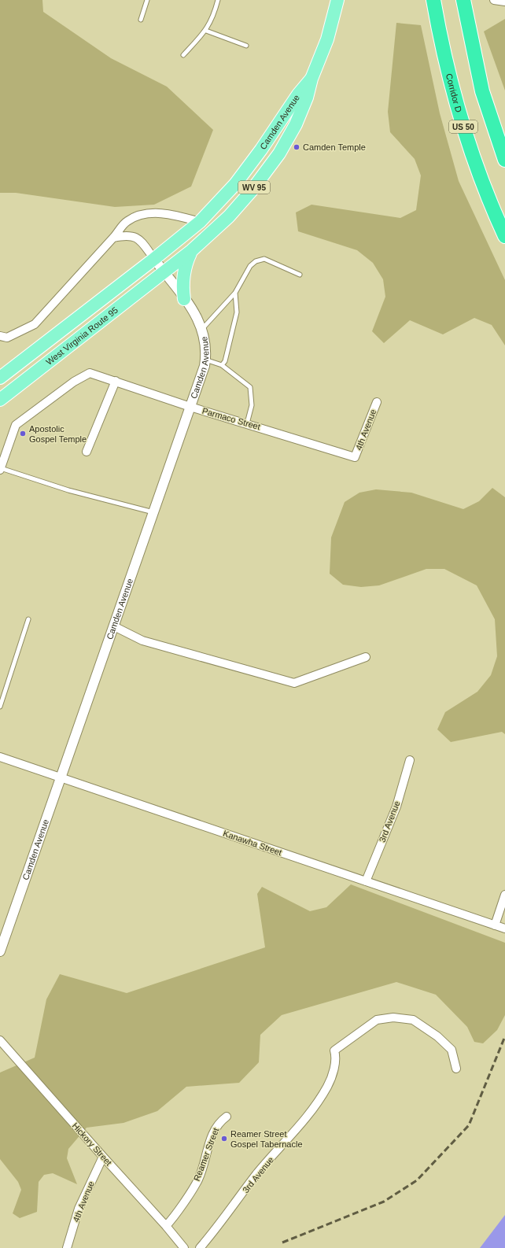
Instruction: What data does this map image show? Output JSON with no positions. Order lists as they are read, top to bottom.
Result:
{
  "streets": {
    "highway": ["Corridor D", "US 50"],
    "main road": ["Camden Avenue", "WV 95", "West Virginia Route 95"],
    "street": [
      "Parmaco Street",
      "4th Avenue",
      "3rd Avenue",
      "Kanawha Street",
      "Hickory Street",
      "Reamer Street"
    ]
  },
  "crossings": [
    ["Camden Avenue", "West Virginia Route 95"],
    ["Camden Avenue", "Parmaco Street"],
    ["Camden Avenue", "Kanawha Street"],
    ["Parmaco Street", "4th Avenue"],
    ["4th Avenue", "Hickory Street"],
    ["3rd Avenue", "Kanawha Street"],
    ["Hickory Street", "Reamer Street"]
  ],
  "places": ["Camden Temple", "Apostolic Gospel Temple", "Reamer Street Gospel Tabernacle"]
}
